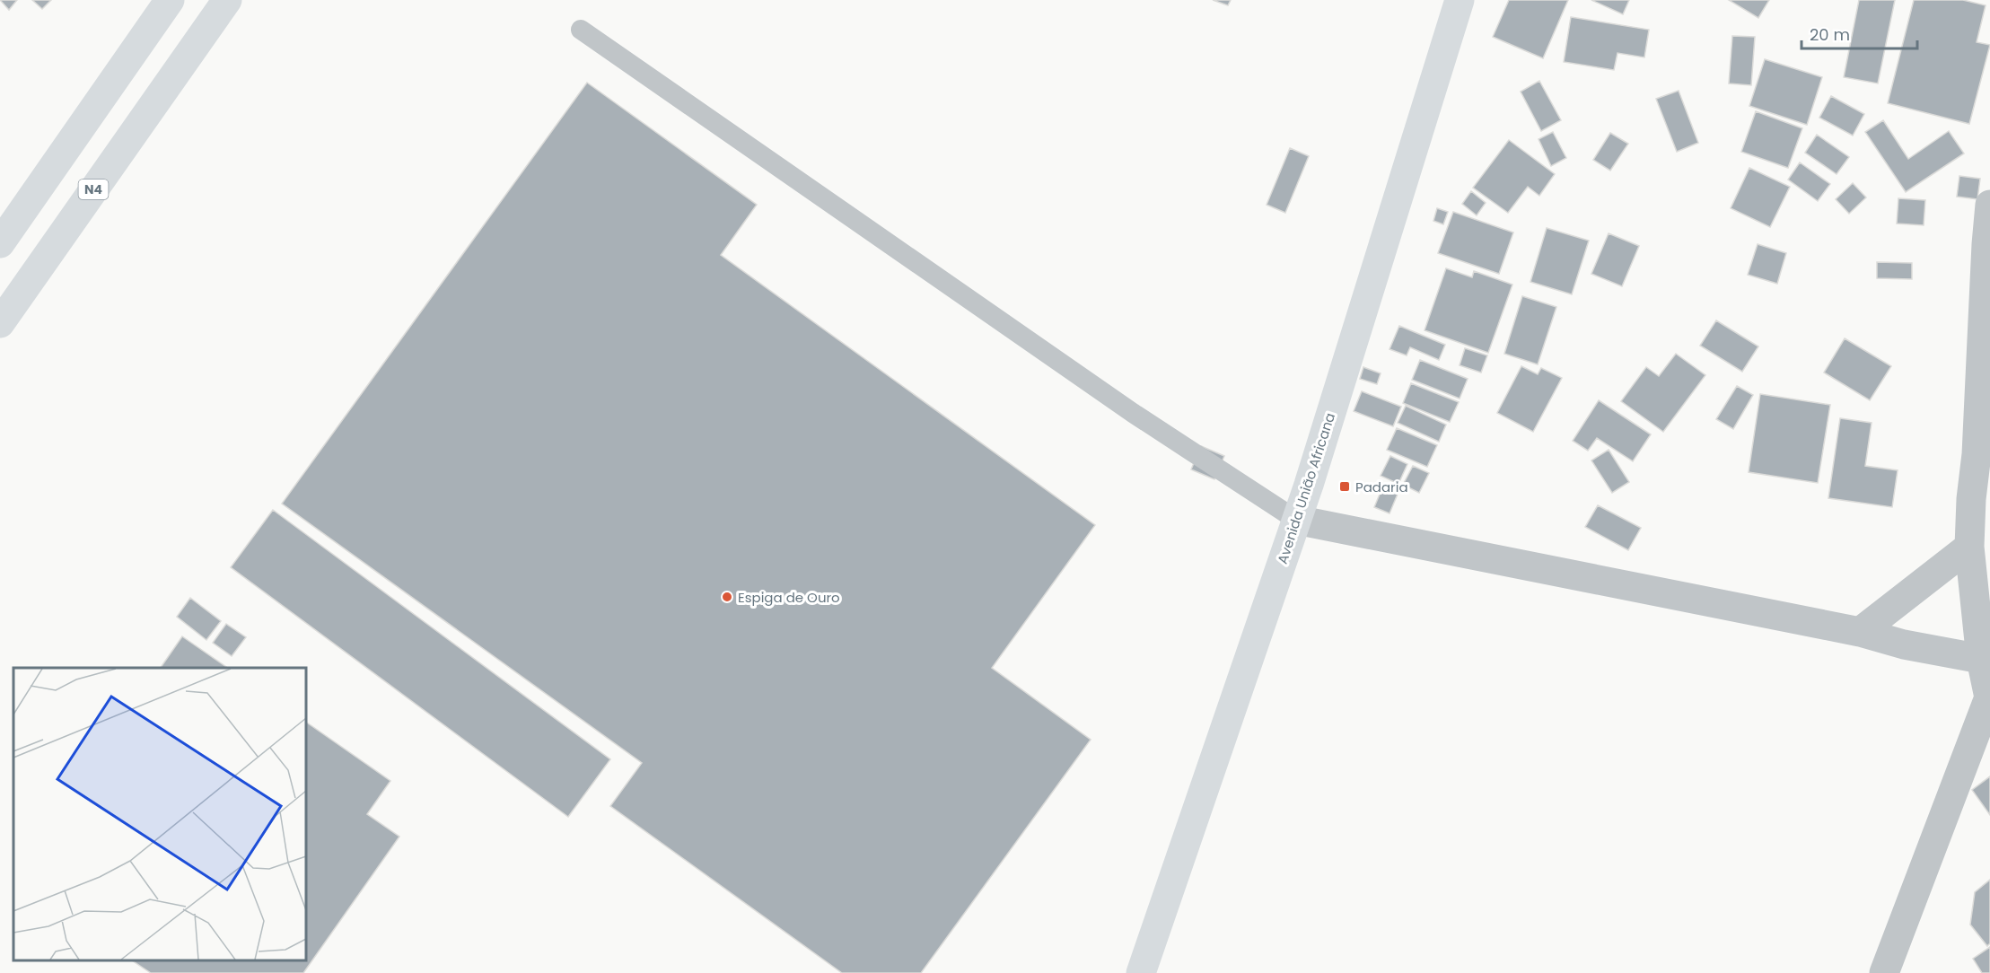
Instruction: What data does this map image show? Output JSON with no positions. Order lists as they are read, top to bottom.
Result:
{
  "streets": {
    "main road": ["N4", "Avenida União Africana"]
  },
  "places": {
    "transit": ["Padaria"],
    "other": ["Espiga de Ouro"]
  },
  "scale_bar": "20 m"
}
